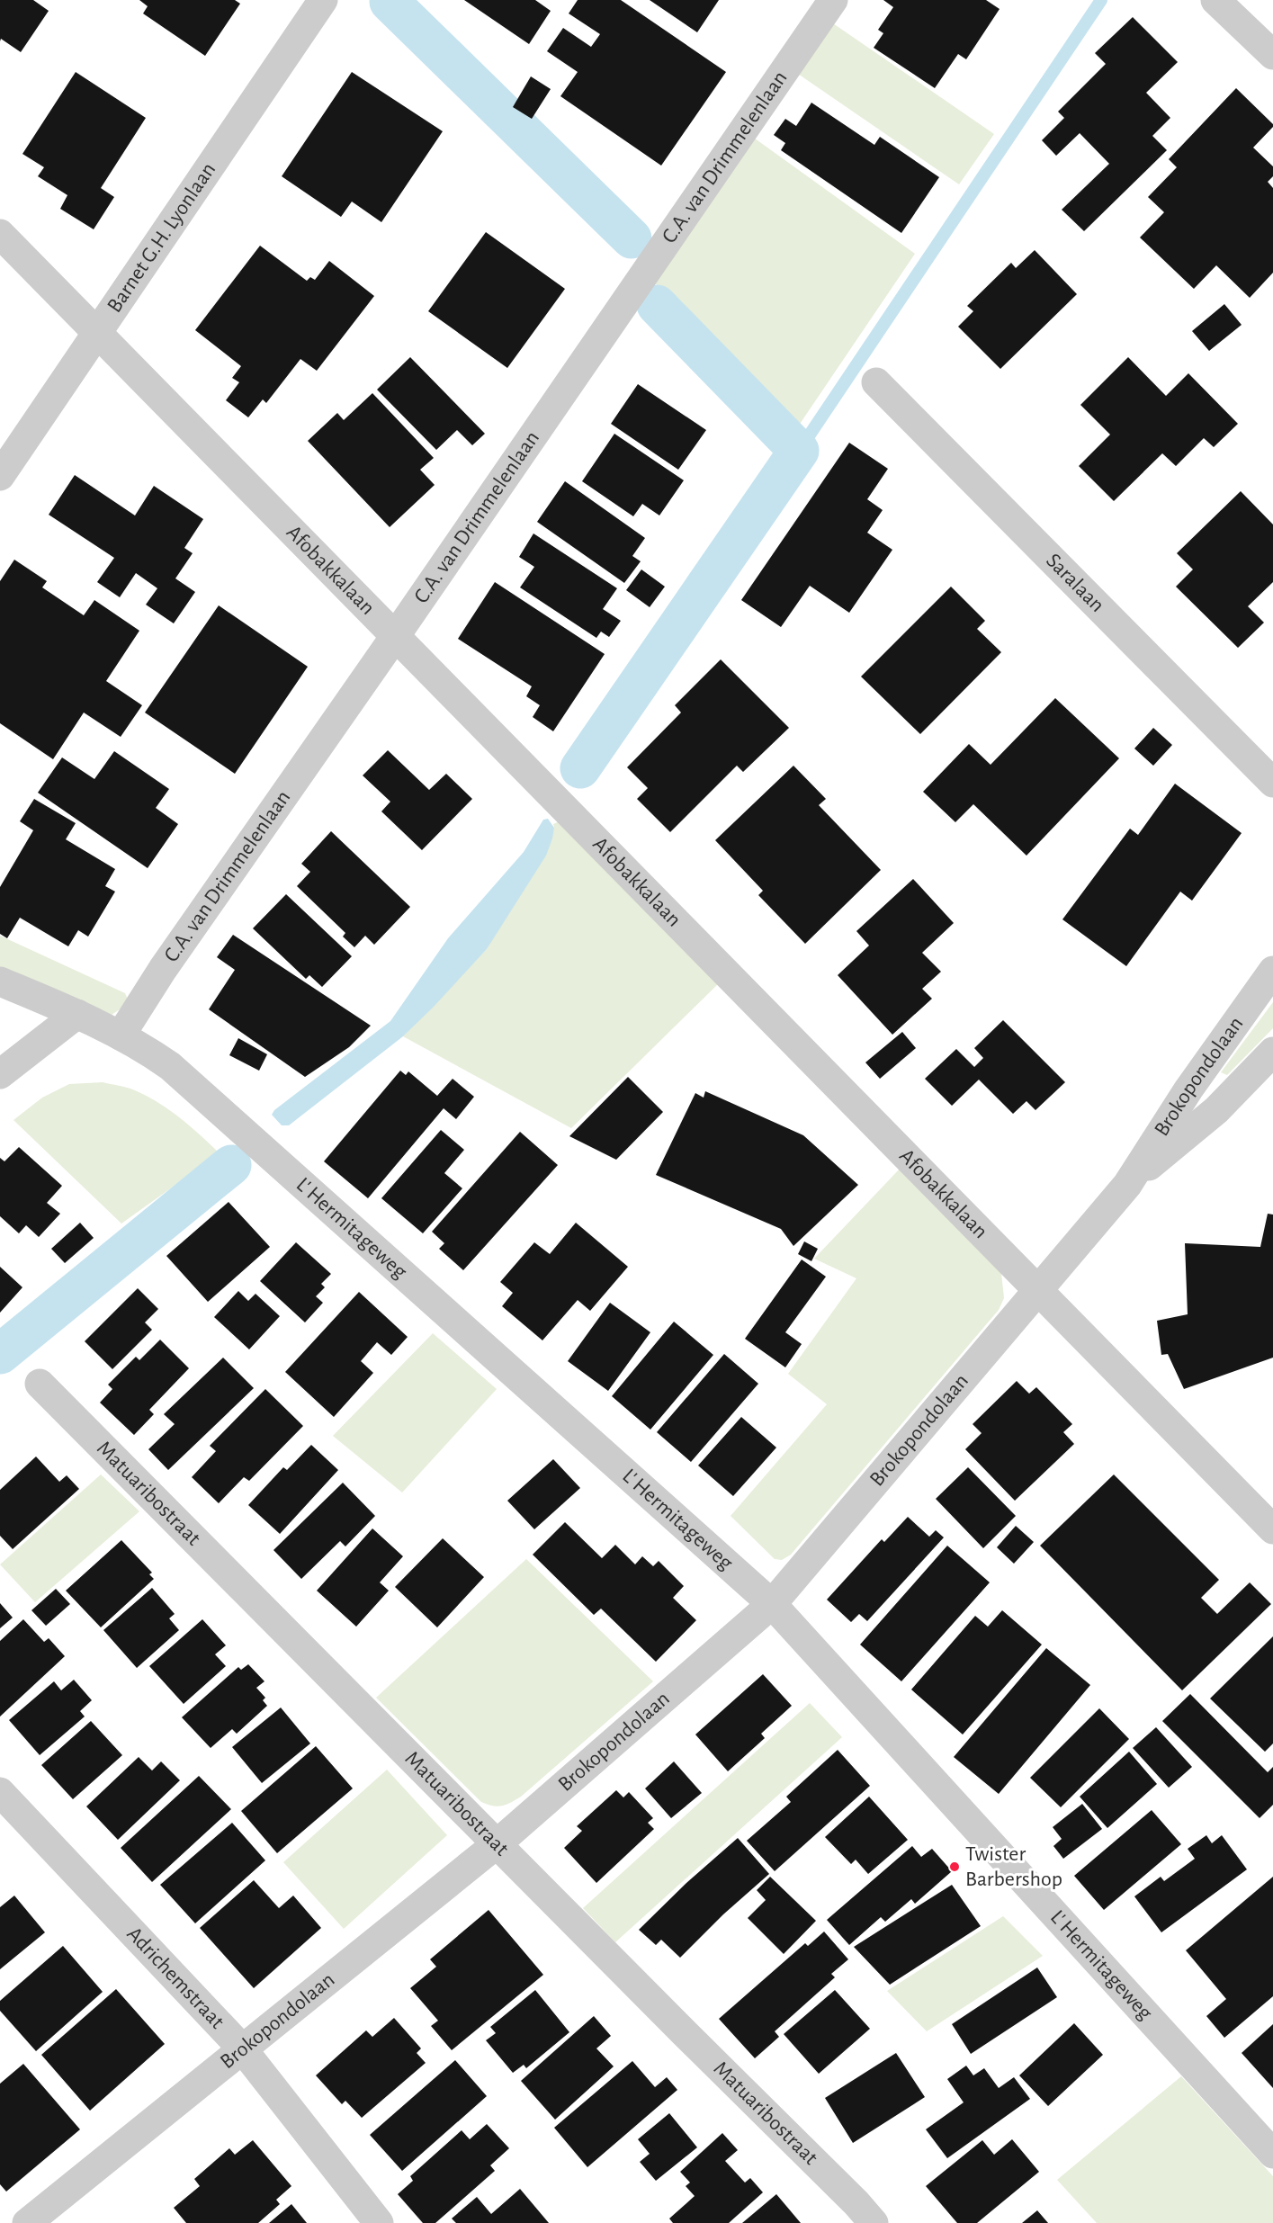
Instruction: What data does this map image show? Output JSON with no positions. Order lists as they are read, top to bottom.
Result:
{
  "streets": {
    "street": [
      "C.A. van Drimmelenlaan",
      "Barnet G.H. Lyonlaan",
      "Afobakkalaan",
      "Saralaan",
      "Brokopondolaan",
      "L' Hermitageweg",
      "Matuaribostraat",
      "Adrichemstraat"
    ]
  },
  "crossings": [
    ["C.A. van Drimmelenlaan", "Afobakkalaan"],
    ["C.A. van Drimmelenlaan", "L' Hermitageweg"],
    ["Barnet G.H. Lyonlaan", "Afobakkalaan"],
    ["Afobakkalaan", "Brokopondolaan"],
    ["Brokopondolaan", "L' Hermitageweg"],
    ["Brokopondolaan", "Matuaribostraat"],
    ["Brokopondolaan", "Adrichemstraat"]
  ],
  "places": ["Twister Barbershop"]
}
